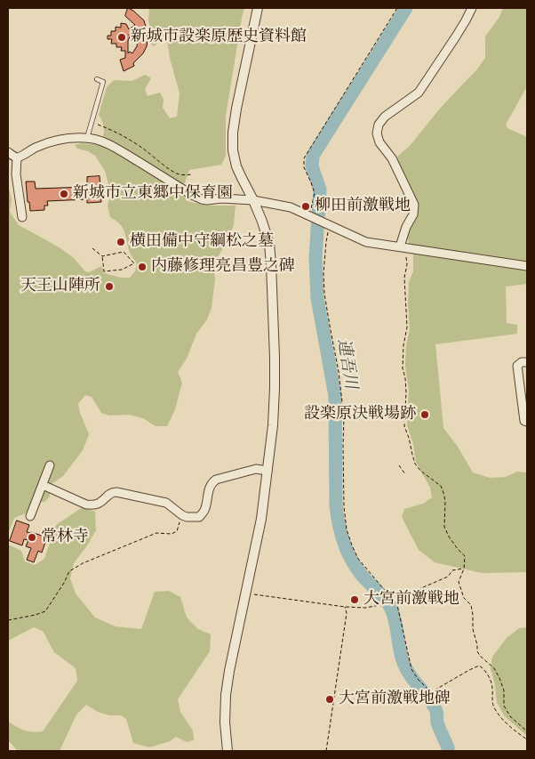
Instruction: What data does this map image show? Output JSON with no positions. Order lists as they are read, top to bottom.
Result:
{
  "water": ["連吾川"],
  "places": [
    "新城市設楽原歴史資料館",
    "新城市立東郷中保育園",
    "柳田前激戦地",
    "横田備中守綱松之墓",
    "内藤修理亮昌豊之碑",
    "天王山陣所",
    "設楽原決戦場跡",
    "常林寺",
    "大宮前激戦地",
    "大宮前激戦地碑"
  ]
}
